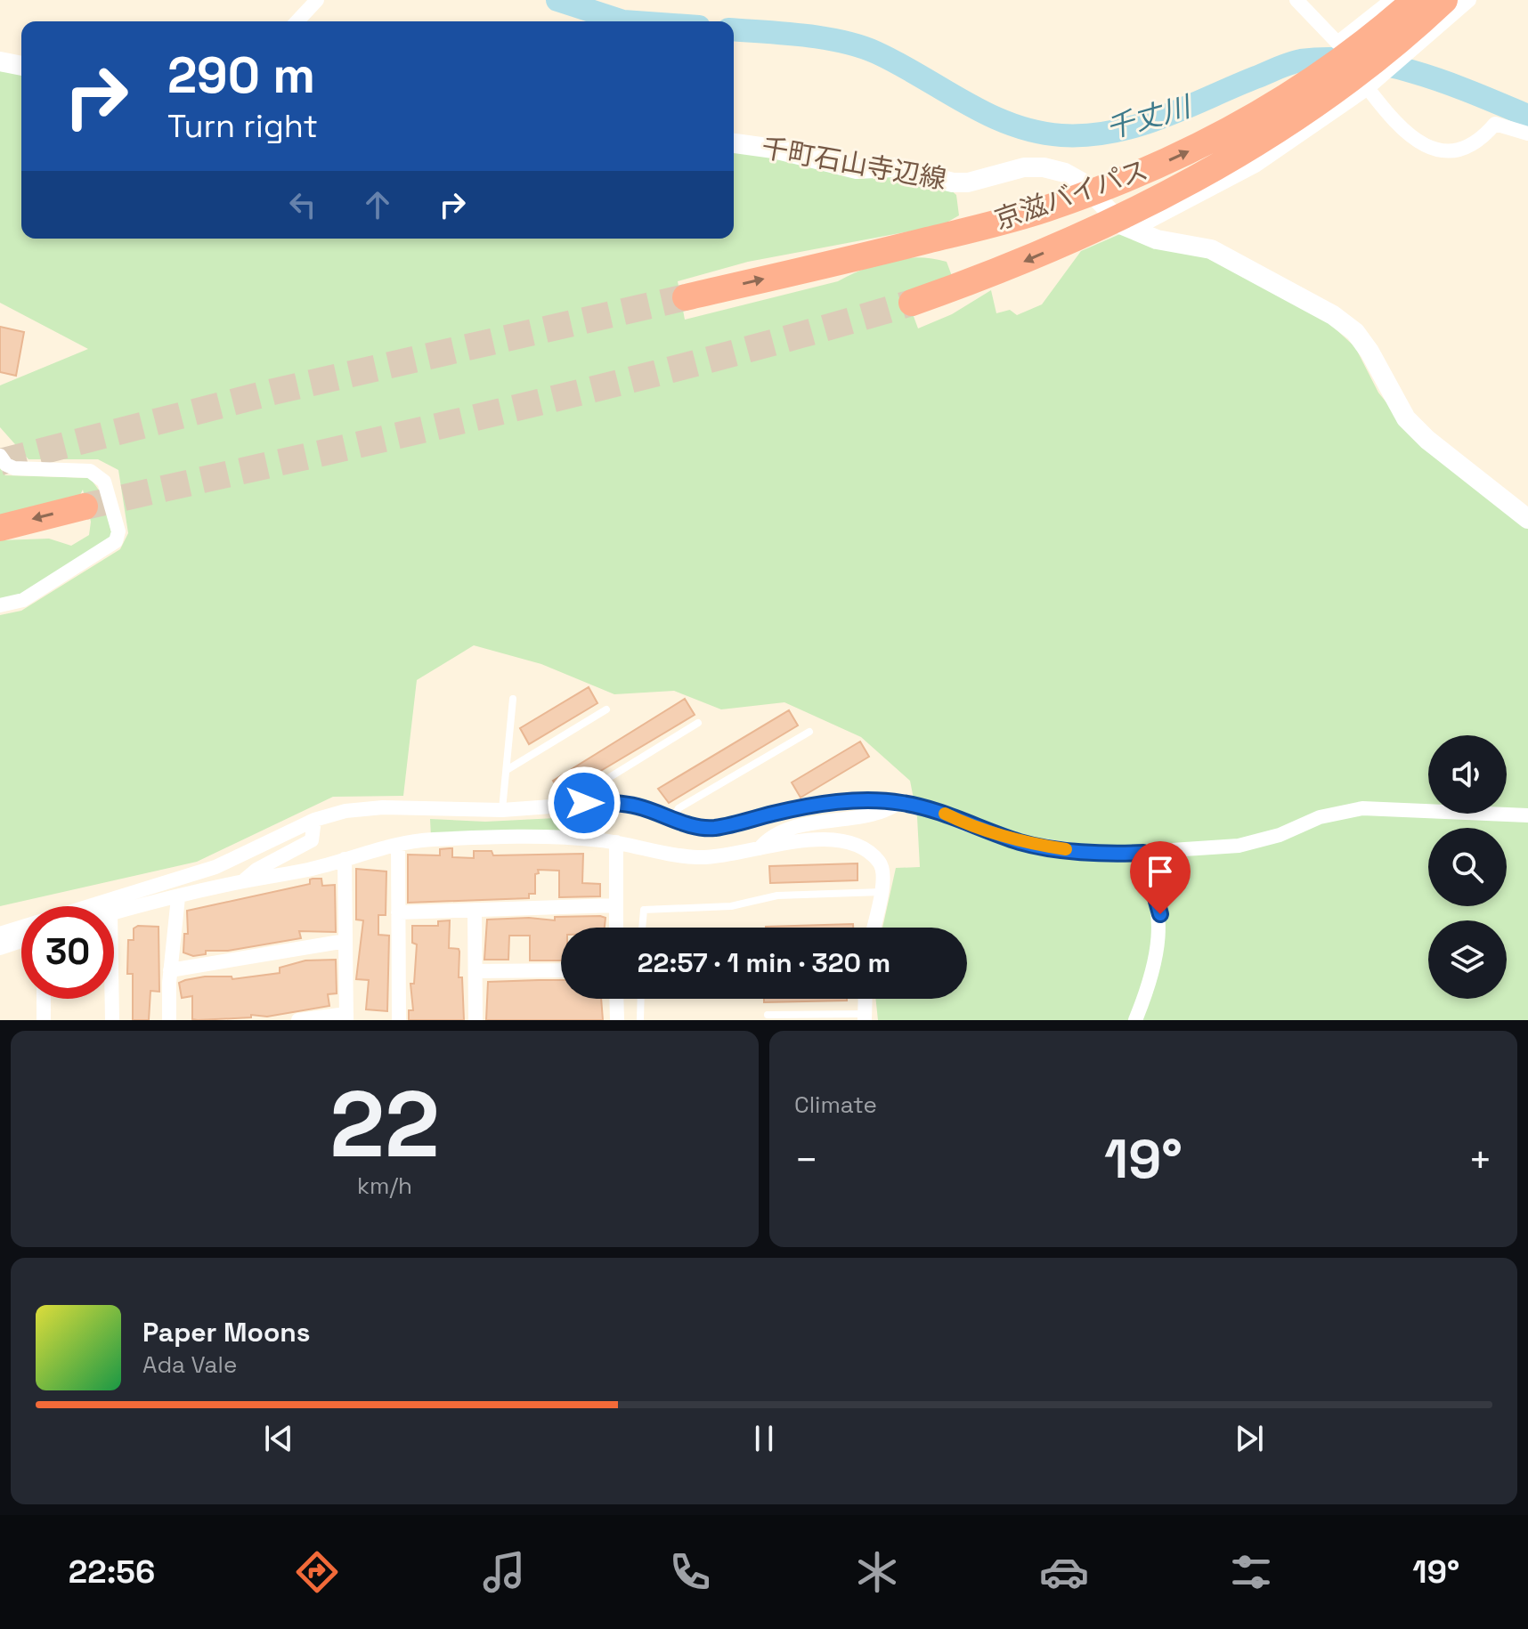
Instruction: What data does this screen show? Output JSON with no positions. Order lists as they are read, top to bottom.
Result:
{
  "streets": {
    "highway": ["京滋バイパス"],
    "main road": ["千町石山寺辺線"]
  },
  "water": ["千丈川"],
  "page": {
    "turn": ["290 m", "Turn right"],
    "limit": "30",
    "trip": "22:57 · 1 min · 320 m",
    "tile": [
      ["22", "km/h"],
      "Climate"
    ],
    "heat": ["−", "19°", "+"],
    "song": ["Paper Moons", "Ada Vale"],
    "tabs": ["22:56", "19°"]
  }
}
